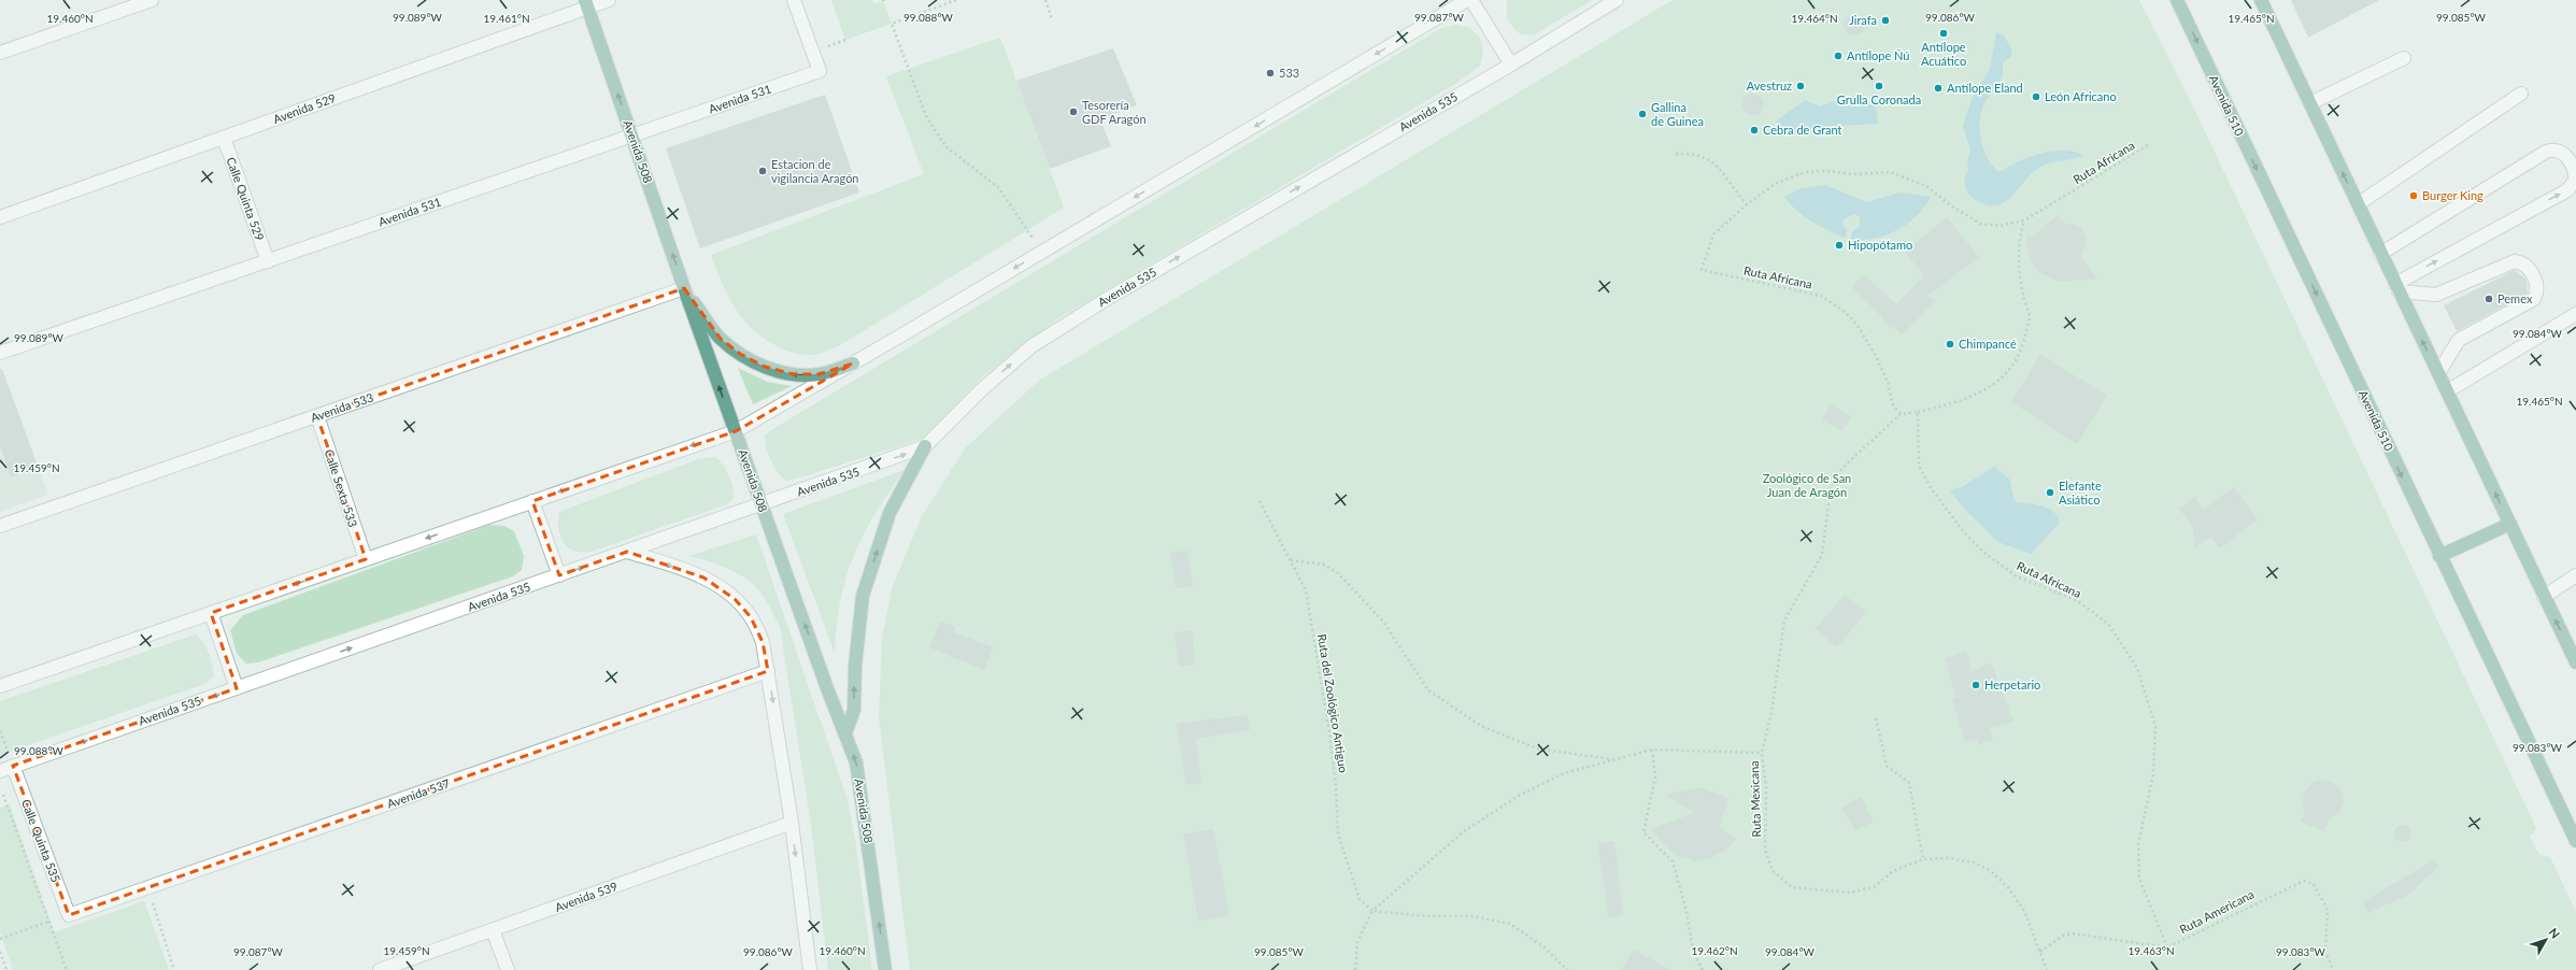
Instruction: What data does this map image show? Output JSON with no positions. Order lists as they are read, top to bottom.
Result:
{
  "streets": {
    "main road": ["Avenida 510", "Avenida 508"],
    "street": [
      "Avenida 531",
      "Avenida 529",
      "Avenida 535",
      "Calle Quinta 529",
      "Avenida 533",
      "Calle Sexta 533",
      "Avenida 537",
      "Calle Quinta 535",
      "Avenida 539"
    ],
    "path": [
      "Ruta Africana",
      "Ruta del Zoológico Antiguo",
      "Ruta Mexicana",
      "Ruta Americana"
    ]
  },
  "crossings": [
    ["Avenida 531", "Avenida 508"],
    ["Avenida 531", "Calle Quinta 529"],
    ["Avenida 529", "Avenida 508"],
    ["Avenida 529", "Calle Quinta 529"],
    ["Avenida 535", "Avenida 508"],
    ["Avenida 535", "Calle Quinta 535"],
    ["Avenida 508", "Avenida 533"],
    ["Ruta Africana", "Ruta Mexicana"],
    ["Ruta Africana", "Ruta Americana"],
    ["Avenida 533", "Calle Sexta 533"],
    ["Avenida 537", "Calle Quinta 535"]
  ],
  "one_way": ["Avenida 508"],
  "parks": ["Zoológico de San Juan de Aragón"],
  "places": [
    "Jirafa",
    "Antílope Acuático",
    "Antílope Ñú",
    "533",
    "Avestruz",
    "Grulla Coronada",
    "Antílope Eland",
    "León Africano",
    "Tesorería GDF Aragón",
    "Gallina de Guinea",
    "Cebra de Grant",
    "Estacion de vigilancia Aragón",
    "Burger King",
    "Hipopótamo",
    "Pemex",
    "Chimpancé",
    "Elefante Asiático",
    "Herpetario"
  ],
  "north": "top right",
  "coordinates": [
    "99.088°W",
    "99.089°W",
    "99.087°W",
    "99.086°W",
    "99.085°W",
    "19.460°N",
    "19.461°N",
    "19.464°N",
    "19.465°N",
    "99.084°W",
    "19.459°N",
    "99.083°W",
    "19.462°N",
    "19.463°N"
  ]
}
